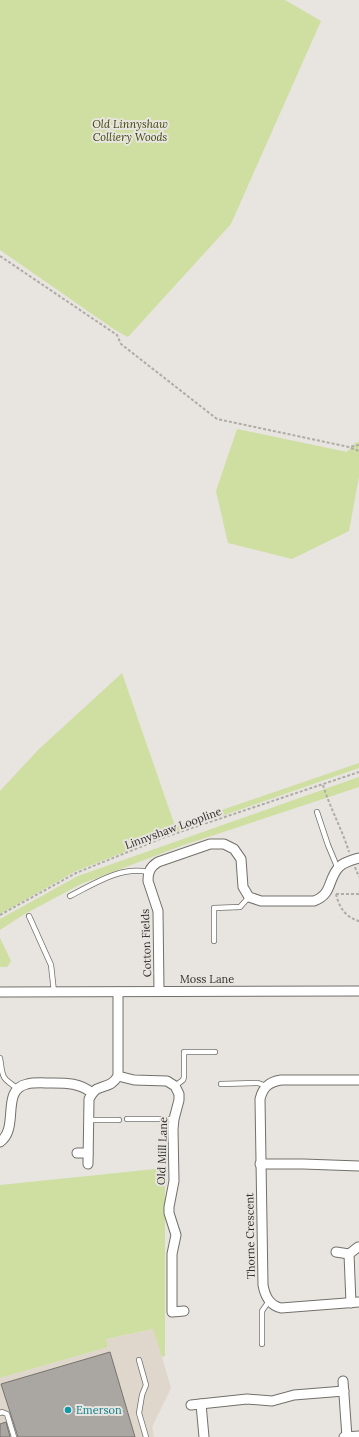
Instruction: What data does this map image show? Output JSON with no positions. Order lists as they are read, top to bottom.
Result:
{
  "streets": {
    "street": [
      "Cotton Fields",
      "Moss Lane",
      "Old Mill Lane",
      "Thorne Crescent"
    ],
    "path": ["Linnyshaw Loopline"]
  },
  "crossings": [
    ["Cotton Fields", "Moss Lane"]
  ],
  "parks": ["Old Linnyshaw Colliery Woods"],
  "places": ["Emerson"]
}
